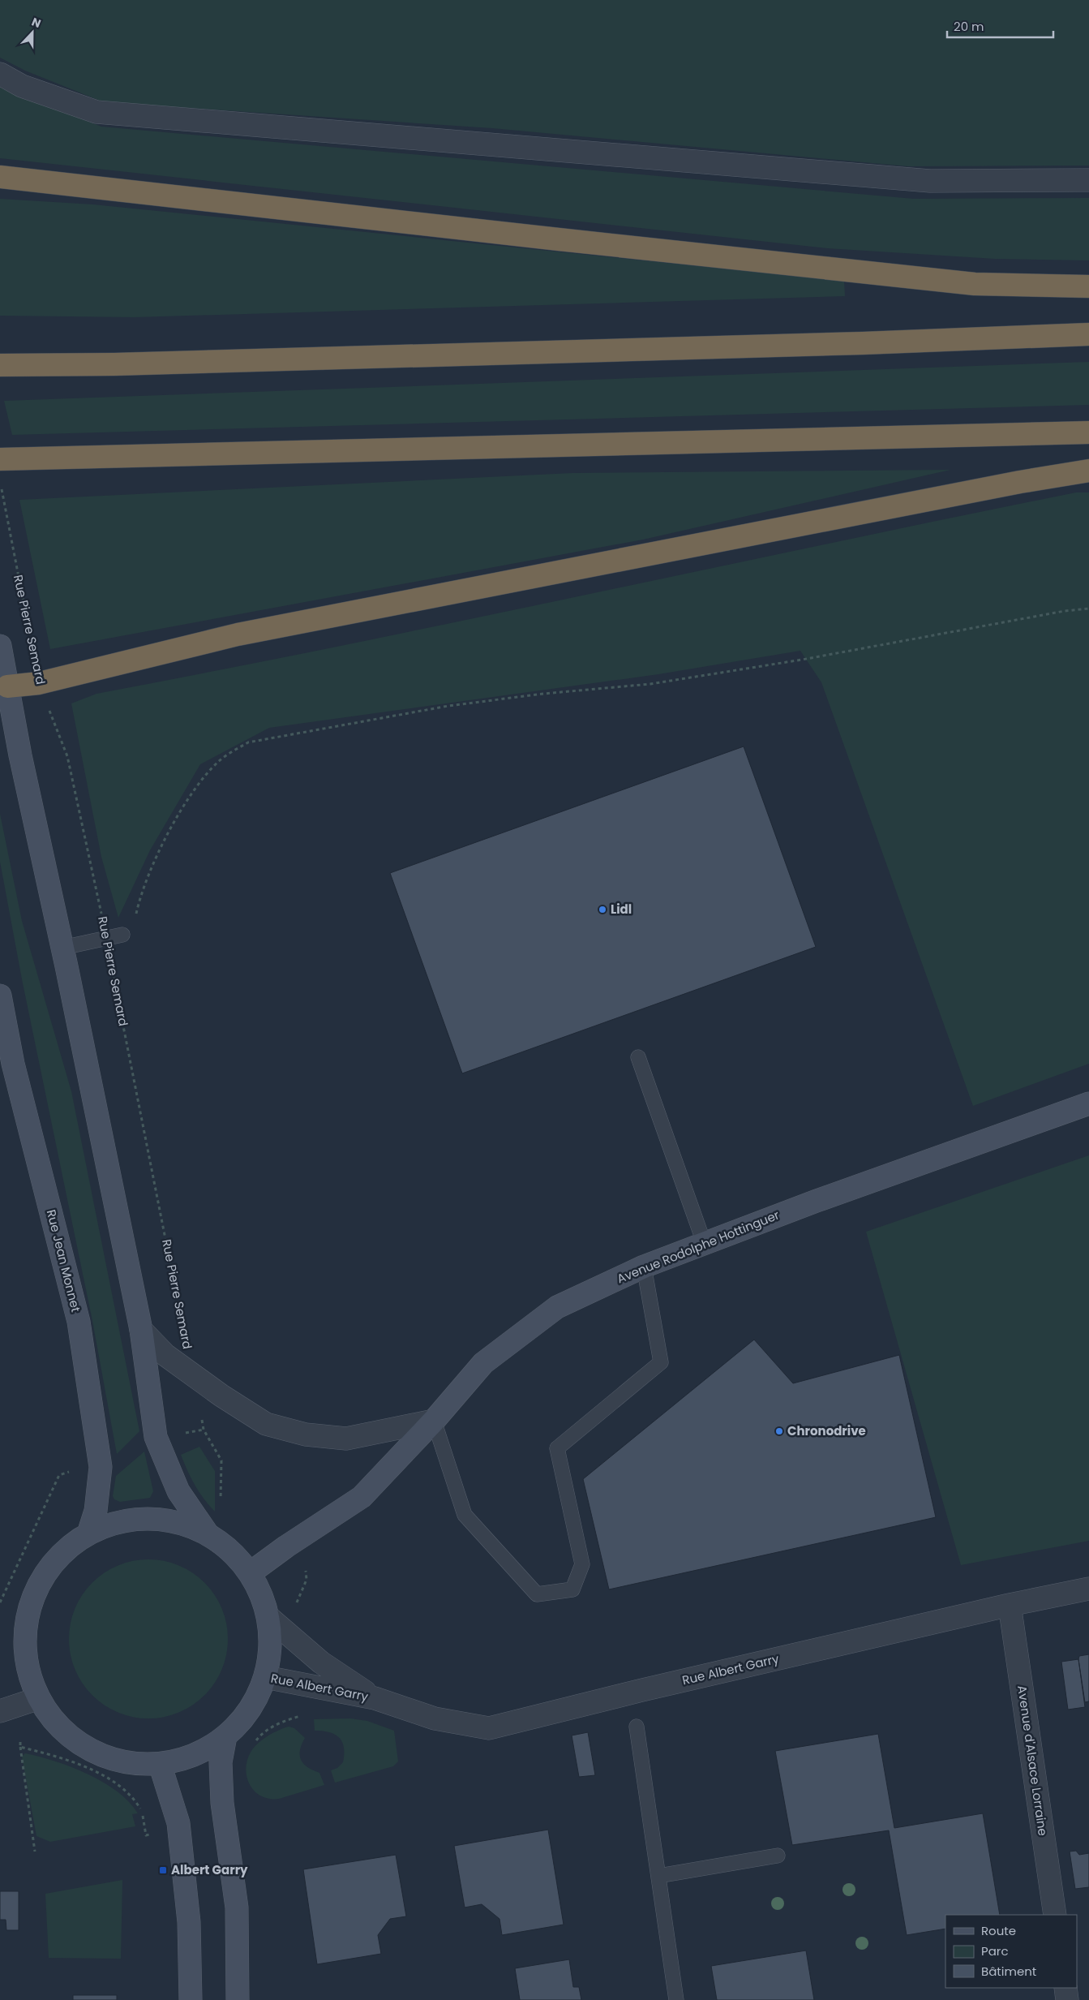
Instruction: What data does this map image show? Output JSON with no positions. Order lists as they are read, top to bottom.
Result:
{
  "streets": {
    "main road": ["Avenue Rodolphe Hottinguer", "Rue Jean Monnet"],
    "street": ["Rue Albert Garry", "Avenue d'Alsace Lorraine"],
    "path": ["Rue Pierre Semard"]
  },
  "crossings": [
    ["Rue Albert Garry", "Avenue d'Alsace Lorraine"]
  ],
  "places": {
    "other": ["Lidl", "Chronodrive"],
    "transit": ["Albert Garry"]
  },
  "legend": ["Route", "Parc", "Bâtiment"],
  "scale_bar": "20 m",
  "north": "top"
}
